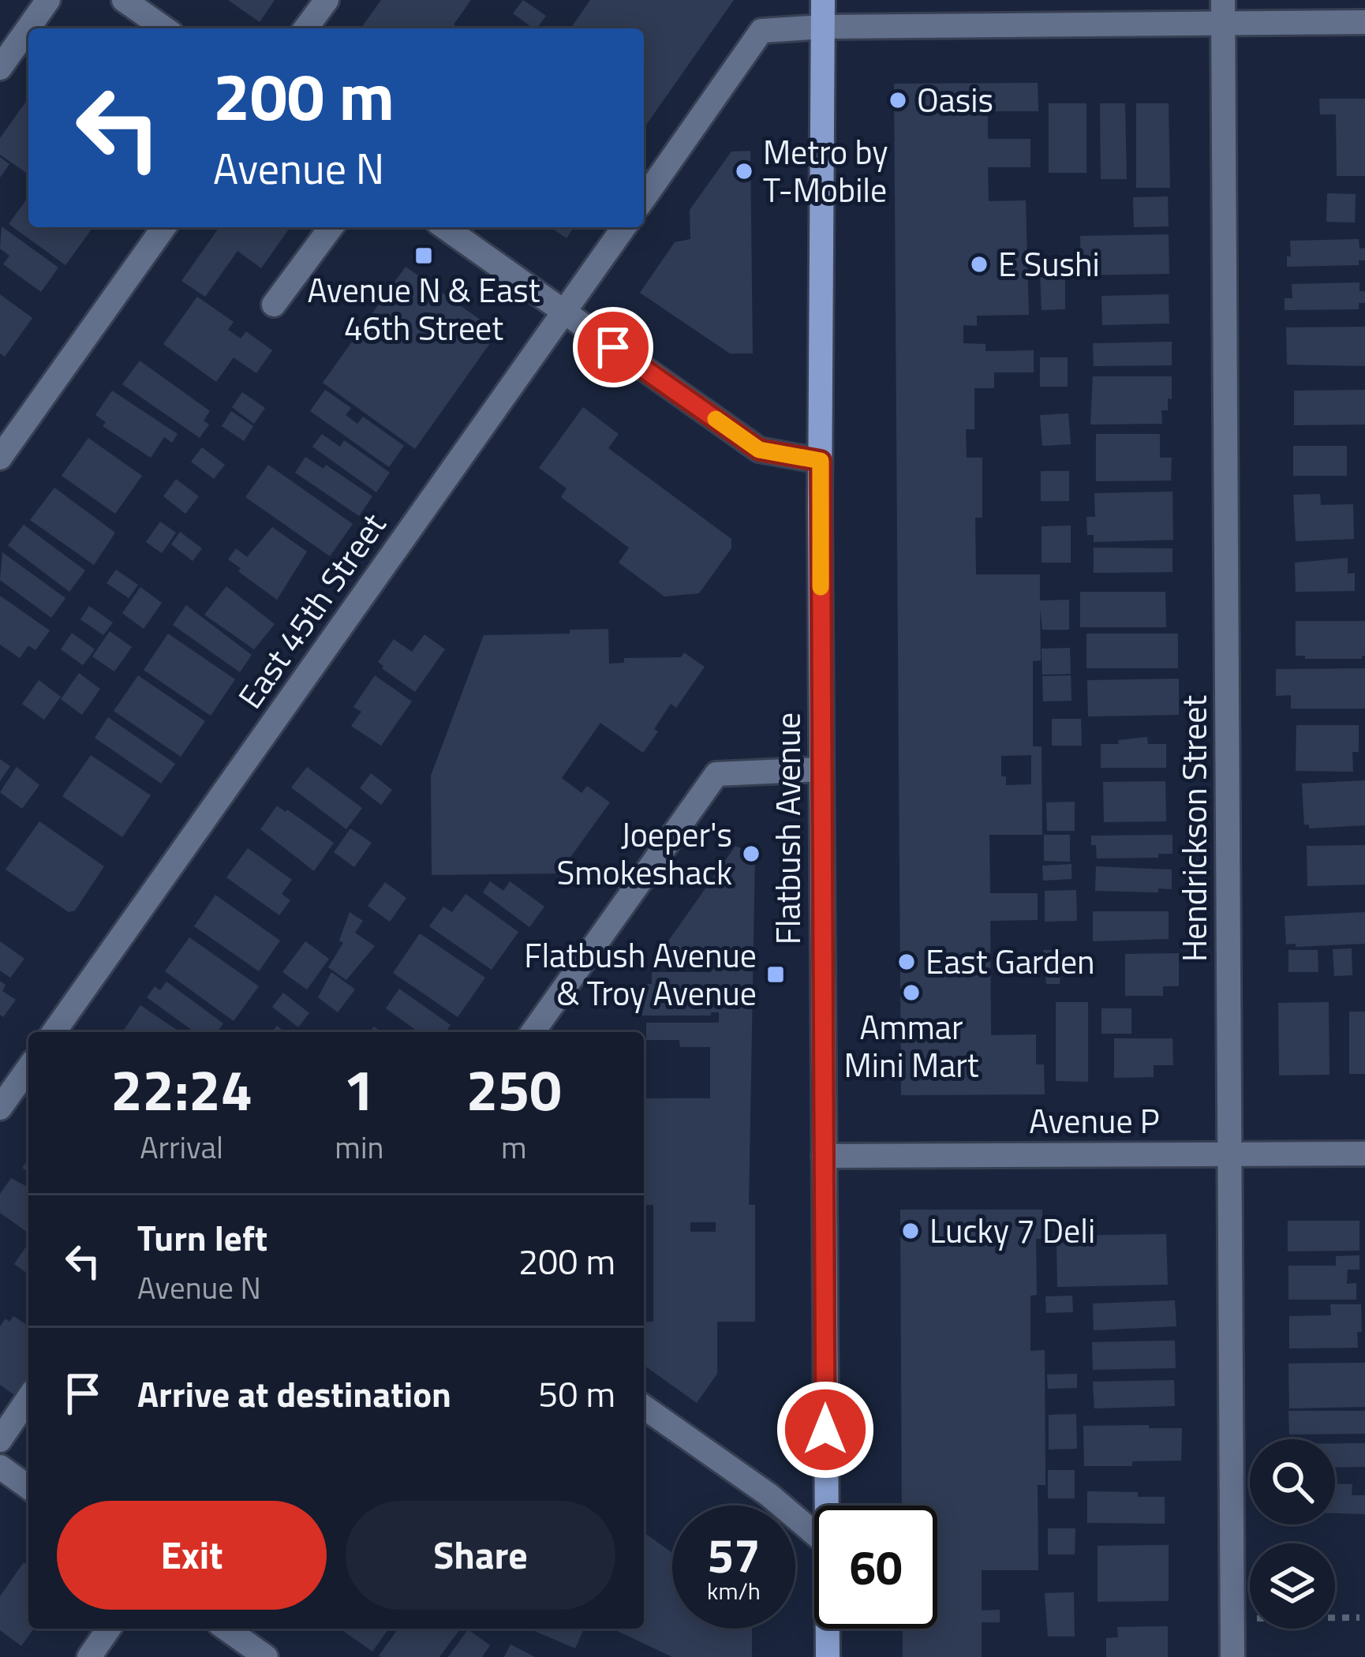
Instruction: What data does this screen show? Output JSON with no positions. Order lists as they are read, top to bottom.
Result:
{
  "streets": {
    "main road": ["Flatbush Avenue"],
    "street": ["East 45th Street", "Hendrickson Street", "Avenue P"]
  },
  "crossings": [
    ["Flatbush Avenue", "Avenue P"],
    ["Hendrickson Street", "Avenue P"]
  ],
  "places": {
    "other": [
      "Oasis",
      "Metro by T-Mobile",
      "E Sushi",
      "Joeper's Smokeshack",
      "East Garden",
      "Ammar Mini Mart",
      "Lucky 7 Deli"
    ],
    "transit": ["Avenue N & East 46th Street", "Flatbush Avenue & Troy Avenue"]
  },
  "page": {
    "turn": ["200 m", "Avenue N"],
    "eta": [
      "22:24",
      "Arrival",
      "1",
      "min",
      "250",
      "m"
    ],
    "list": [
      {
        "name": "Turn left",
        "note": "Avenue N",
        "value": "200 m"
      },
      {
        "name": "Arrive at destination",
        "value": "50 m"
      }
    ],
    "buttons": ["Exit", "Share"],
    "speed": "57 km/h",
    "limit": "60"
  }
}
